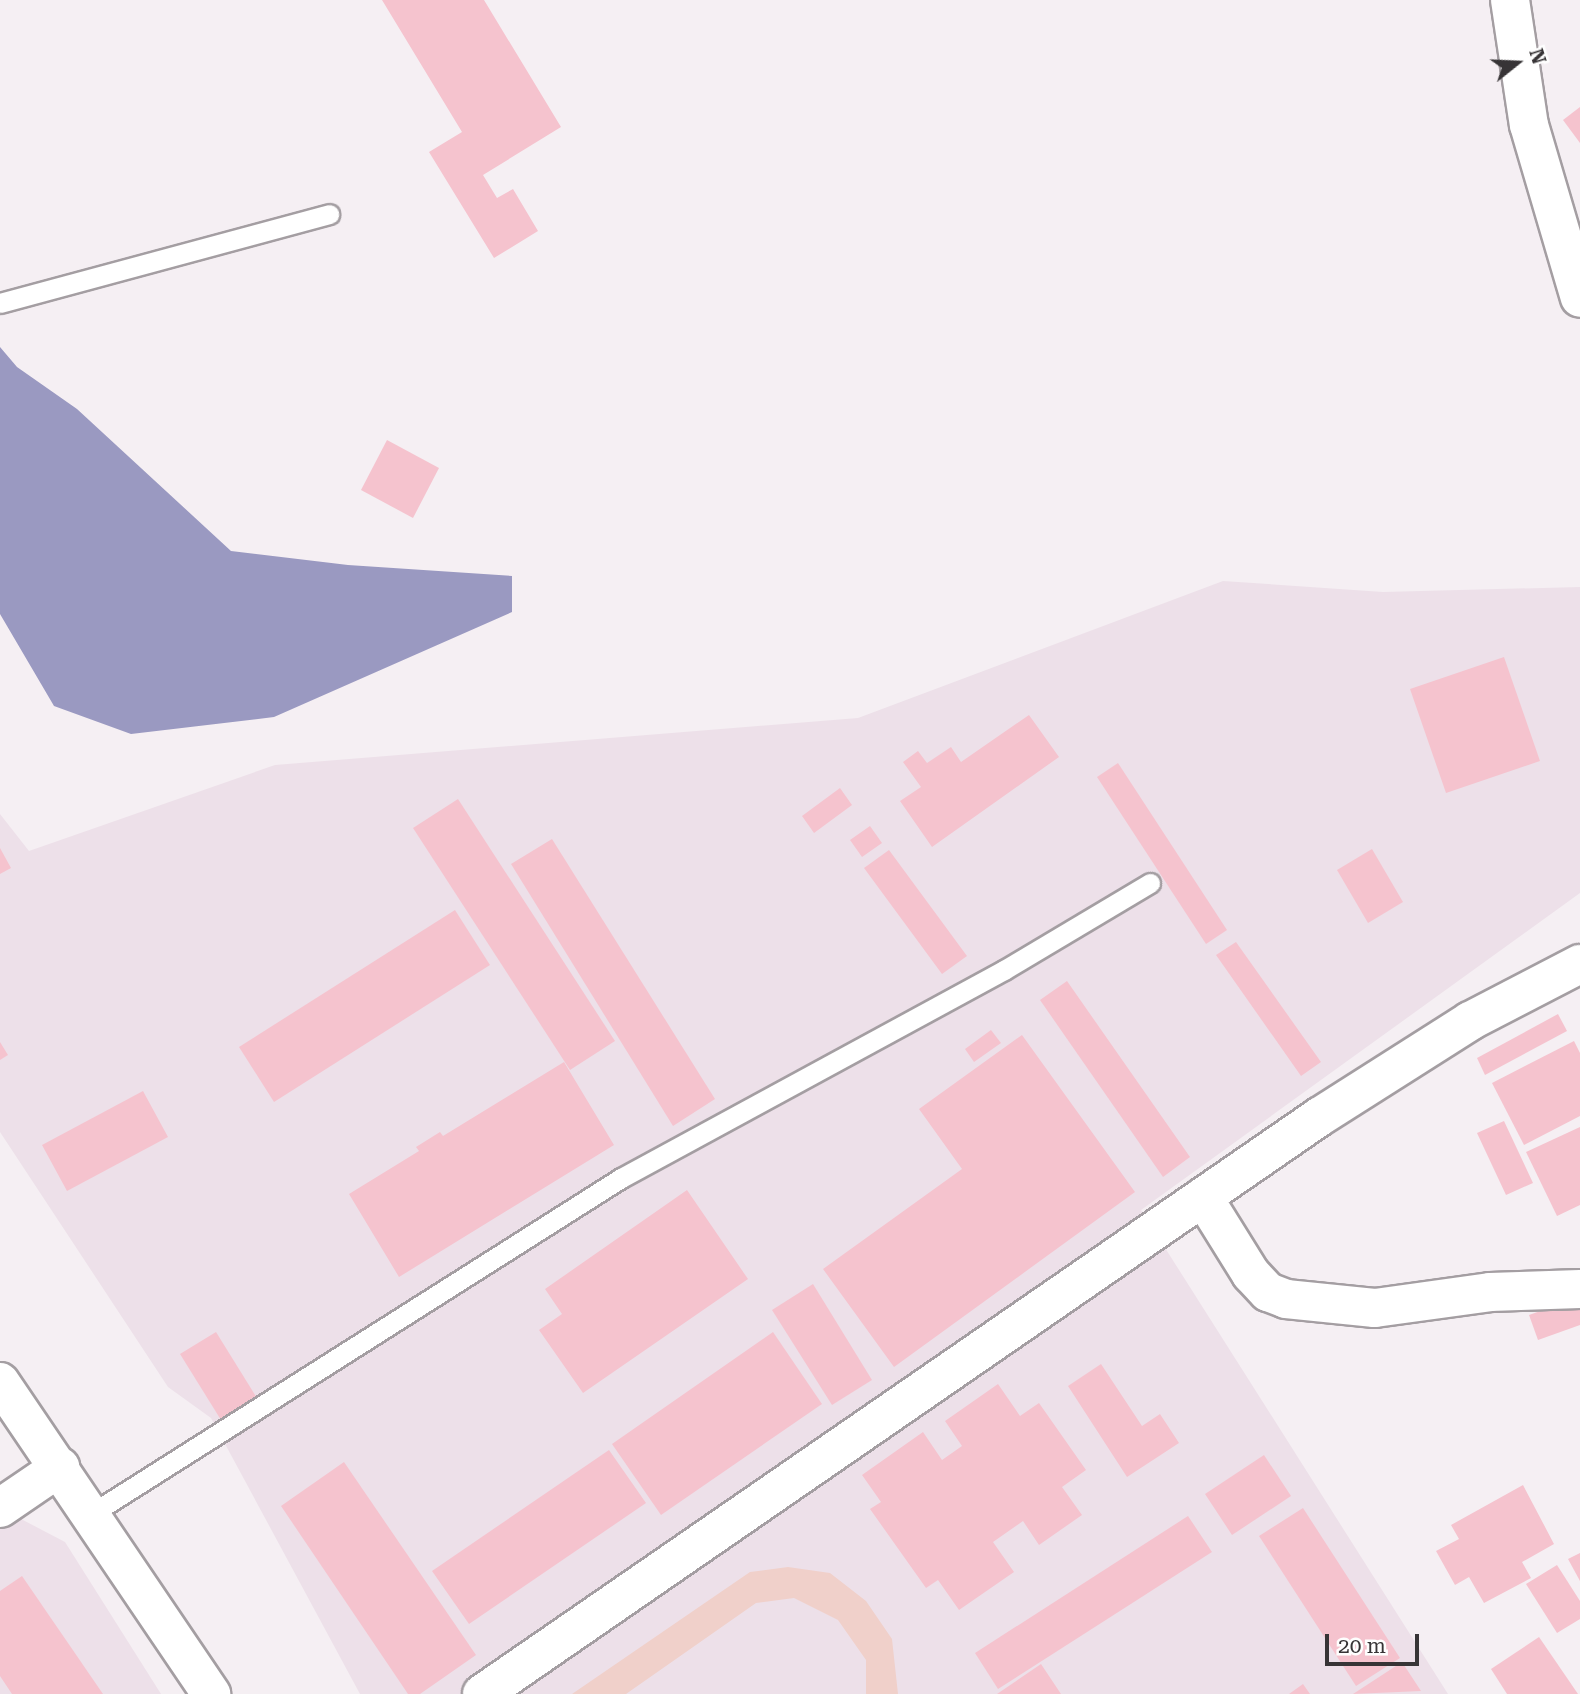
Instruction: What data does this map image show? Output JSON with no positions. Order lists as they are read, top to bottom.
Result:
{
  "scale_bar": "20 m",
  "north": "right"
}
